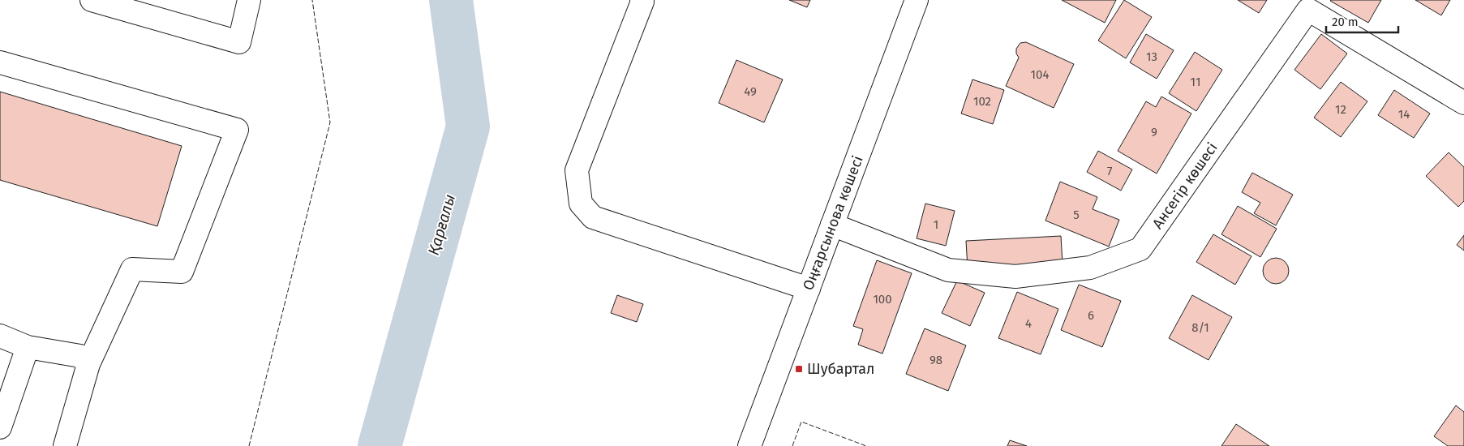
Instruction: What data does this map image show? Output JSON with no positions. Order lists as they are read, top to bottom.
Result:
{
  "streets": {
    "street": ["Ансегір көшесі", "Оңғарсынова көшесі"]
  },
  "crossings": [
    ["Ансегір көшесі", "Оңғарсынова көшесі"]
  ],
  "water": ["Қарғалы"],
  "places": {
    "transit": ["Шубартал"]
  },
  "house_numbers": [
    "13",
    "104",
    "11",
    "49",
    "102",
    "12",
    "14",
    "9",
    "7",
    "5",
    "1",
    "100",
    "6",
    "4",
    "8/1",
    "98"
  ],
  "scale_bar": "20 m"
}
